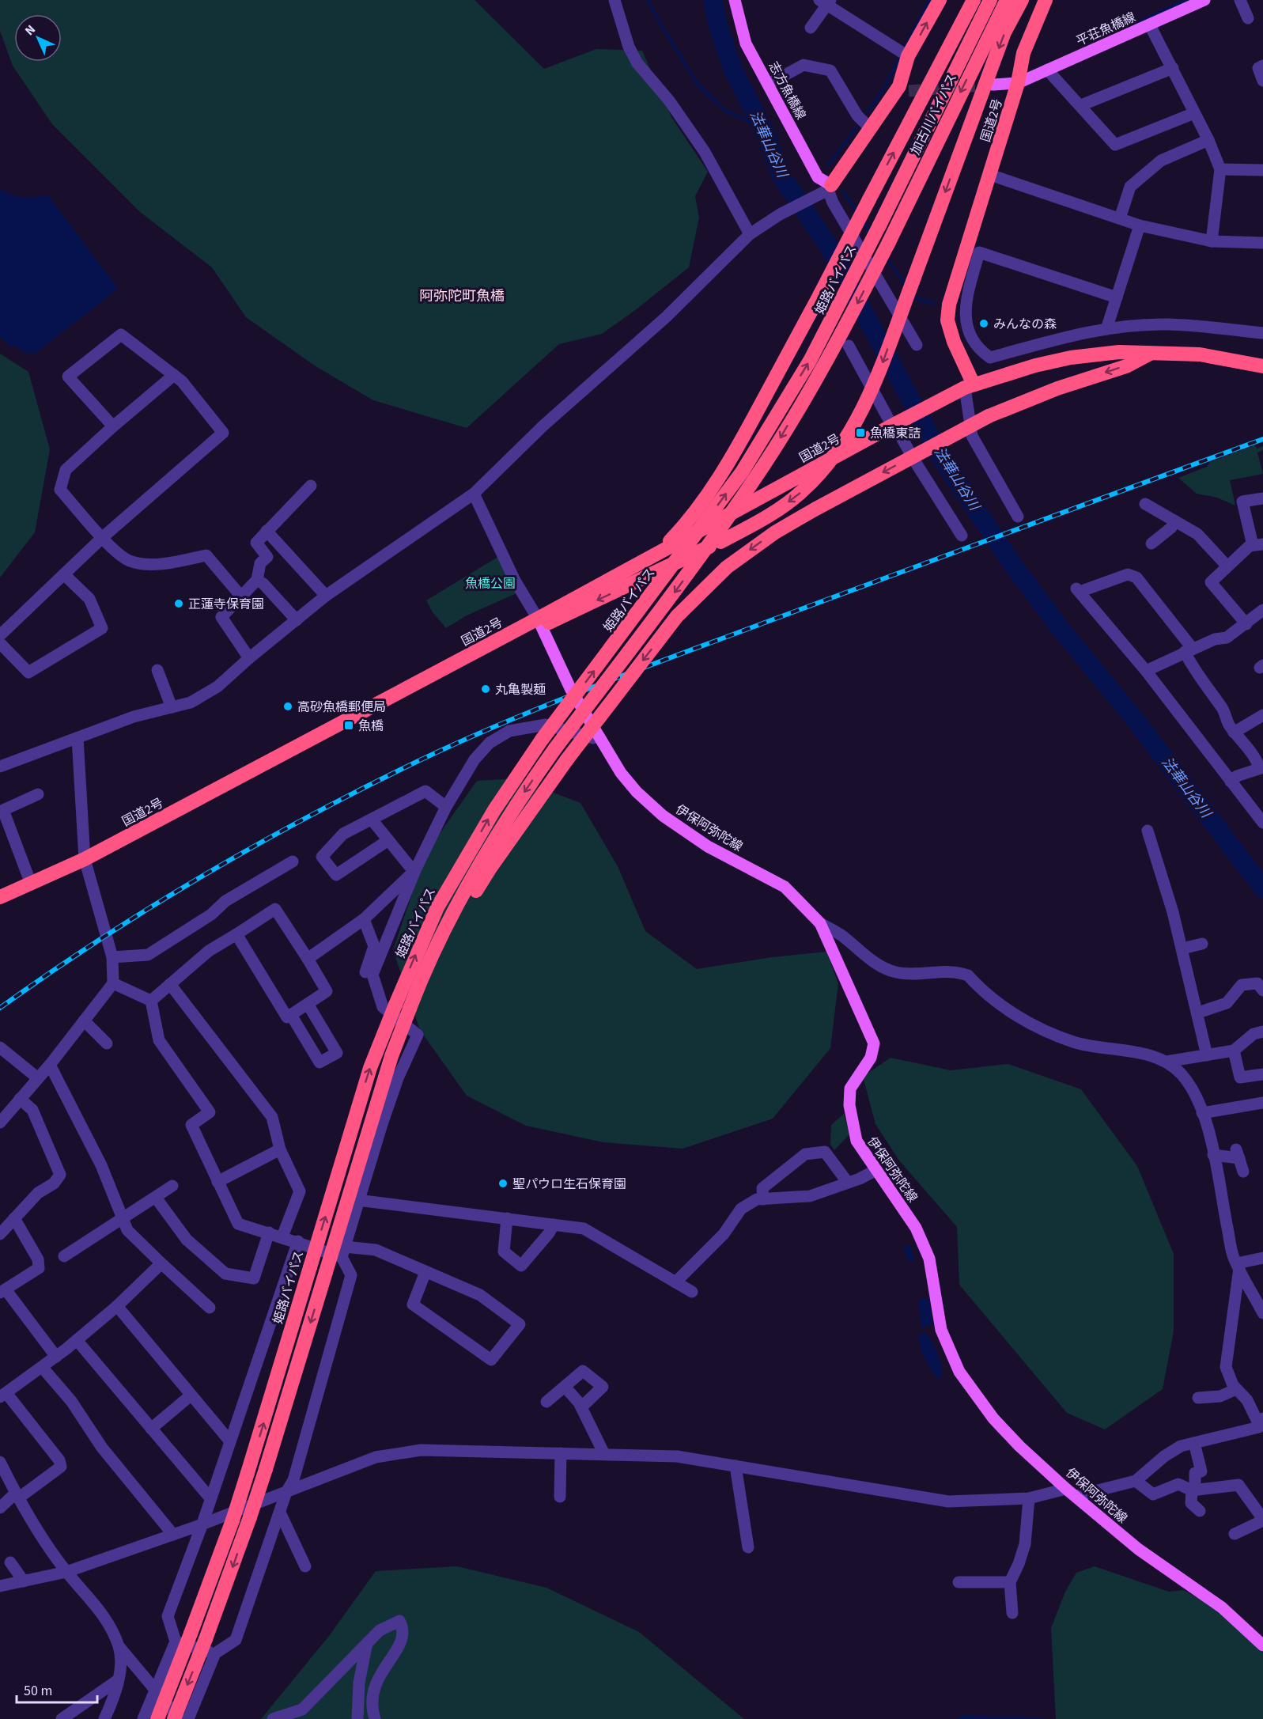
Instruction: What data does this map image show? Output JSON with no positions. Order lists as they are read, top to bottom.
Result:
{
  "streets": {
    "highway": ["加古川バイパス", "国道2号", "姫路バイパス"],
    "main road": ["平荘魚橋線", "志方魚橋線", "伊保阿弥陀線"]
  },
  "crossings": [
    ["平荘魚橋線", "国道2号"],
    ["加古川バイパス", "姫路バイパス"],
    ["国道2号", "伊保阿弥陀線"]
  ],
  "districts": ["阿弥陀町魚橋"],
  "water": ["法華山谷川"],
  "parks": ["魚橋公園"],
  "places": {
    "other": [
      "みんなの森",
      "正蓮寺保育園",
      "丸亀製麺",
      "高砂魚橋郵便局",
      "聖パウロ生石保育園"
    ],
    "transit": ["魚橋東詰", "魚橋"]
  },
  "scale_bar": "50 m",
  "north": "top left"
}
